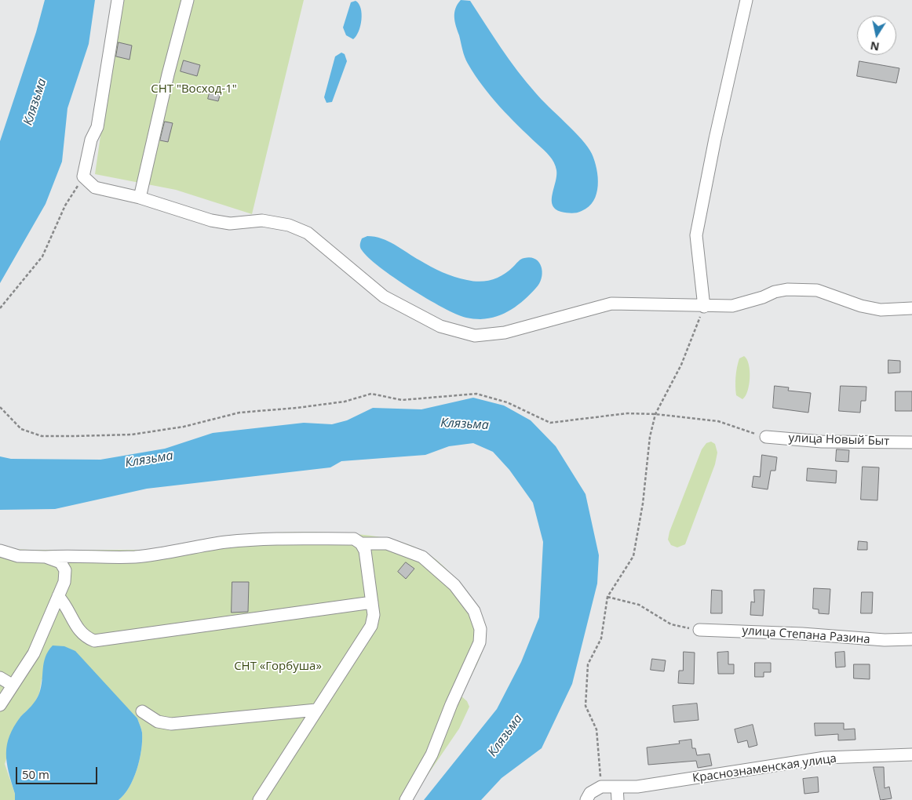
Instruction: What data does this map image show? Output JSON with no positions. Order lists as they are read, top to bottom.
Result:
{
  "streets": {
    "street": ["улица Новый Быт", "улица Степана Разина", "Краснознаменская улица"]
  },
  "water": ["Клязьма"],
  "parks": ["СНТ \"Восход-1\"", "СНТ «Горбуша»"],
  "scale_bar": "50 m",
  "north": "bottom"
}
